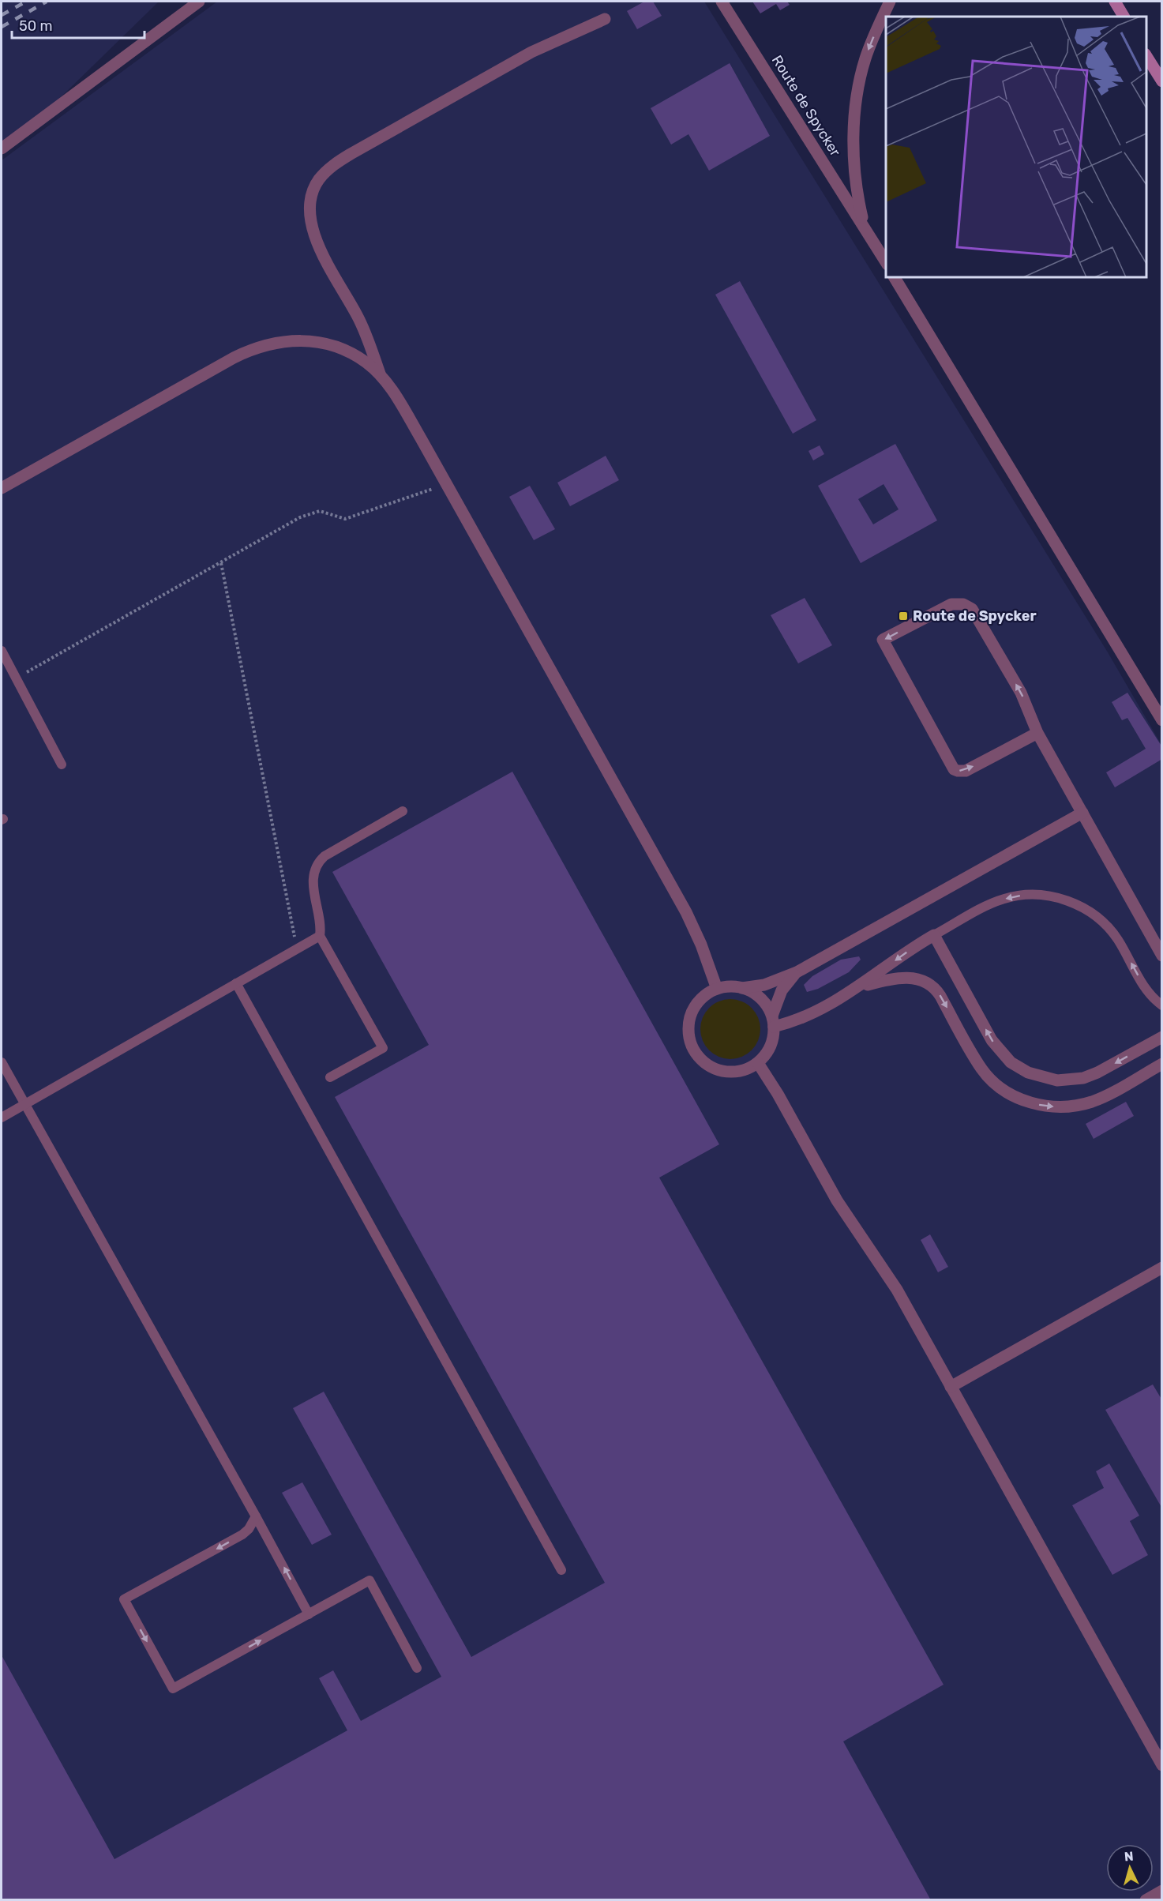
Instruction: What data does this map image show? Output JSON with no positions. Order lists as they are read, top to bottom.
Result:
{
  "streets": {
    "street": ["Route de Spycker"]
  },
  "one_way": ["Route de Spycker"],
  "places": {
    "transit": ["Route de Spycker"]
  },
  "scale_bar": "50 m",
  "north": "top"
}
